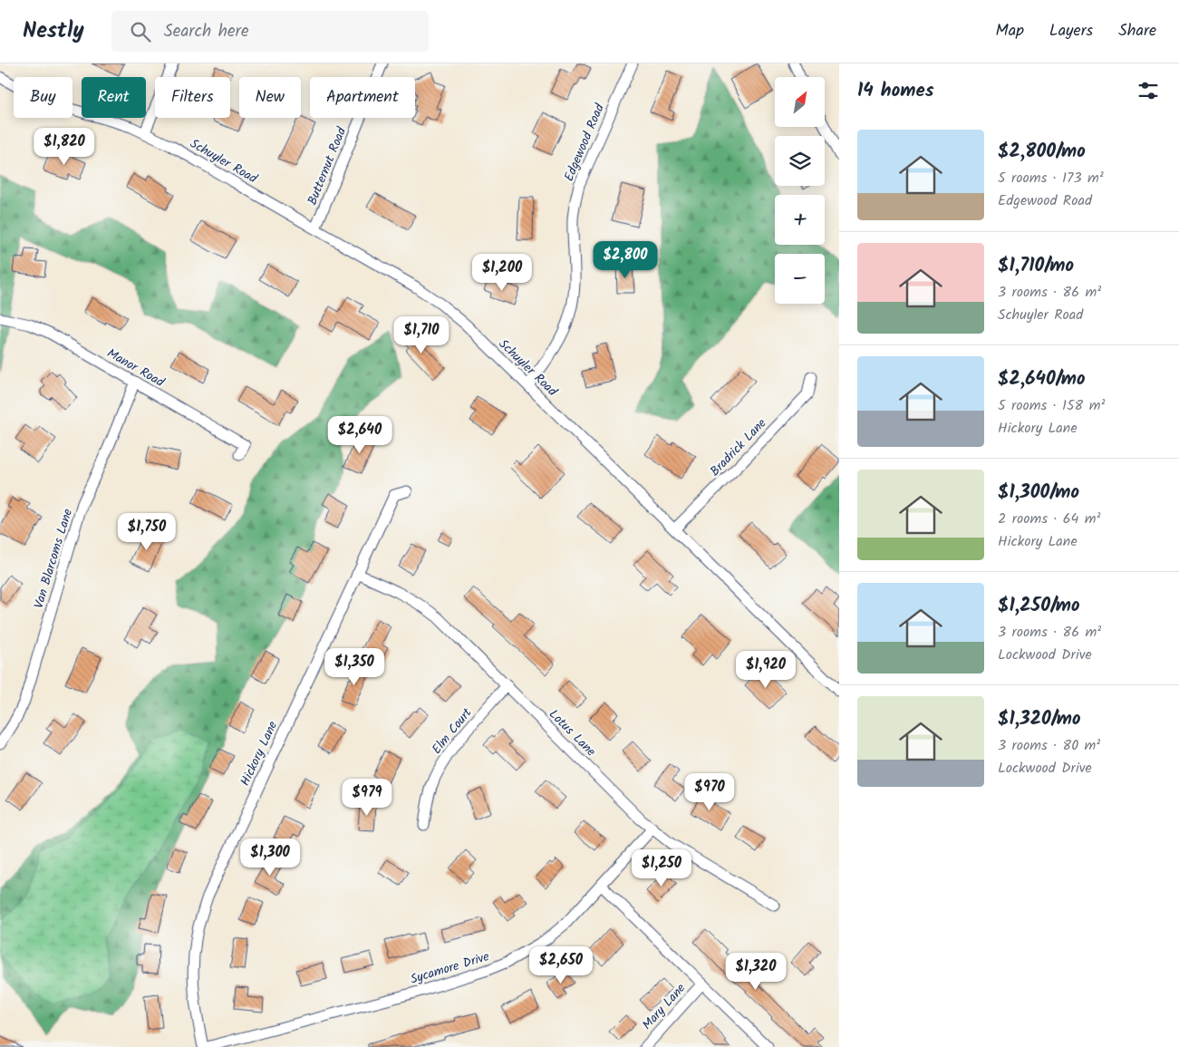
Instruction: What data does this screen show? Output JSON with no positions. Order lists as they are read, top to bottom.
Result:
{
  "streets": {
    "street": [
      "Edgewood Road",
      "Schuyler Road",
      "Butternut Road",
      "Manor Road",
      "Bradrick Lane",
      "Van Blarcoms Lane",
      "Elm Court",
      "Lotus Lane",
      "Hickory Lane",
      "Sycamore Drive",
      "Mary Lane"
    ]
  },
  "crossings": [
    ["Edgewood Road", "Schuyler Road"],
    ["Schuyler Road", "Butternut Road"],
    ["Schuyler Road", "Bradrick Lane"],
    ["Manor Road", "Van Blarcoms Lane"],
    ["Elm Court", "Lotus Lane"],
    ["Lotus Lane", "Hickory Lane"],
    ["Lotus Lane", "Sycamore Drive"],
    ["Hickory Lane", "Sycamore Drive"]
  ],
  "north": "top right",
  "page": {
    "header": "Nestly",
    "search": "Search here",
    "nav": ["Map", "Layers", "Share"],
    "heading": "14 homes",
    "map_buttons": ["+", "−"],
    "chip": [
      "Buy",
      "Rent",
      "Filters",
      "New",
      "Apartment"
    ],
    "list": [
      {
        "name": "$2,800/mo",
        "note": "5 rooms · 173 m² · Edgewood Road"
      },
      {
        "name": "$1,710/mo",
        "note": "3 rooms · 86 m² · Schuyler Road"
      },
      {
        "name": "$2,640/mo",
        "note": "5 rooms · 158 m² · Hickory Lane"
      },
      {
        "name": "$1,300/mo",
        "note": "2 rooms · 64 m² · Hickory Lane"
      },
      {
        "name": "$1,250/mo",
        "note": "3 rooms · 86 m² · Lockwood Drive"
      },
      {
        "name": "$1,320/mo",
        "note": "3 rooms · 80 m² · Lockwood Drive"
      }
    ],
    "price": [
      "$1,820",
      "$2,800",
      "$1,200",
      "$1,710",
      "$2,640",
      "$1,750",
      "$1,350",
      "$1,920",
      "$970",
      "$979",
      "$1,300",
      "$1,250",
      "$2,650",
      "$1,320"
    ]
  }
}
